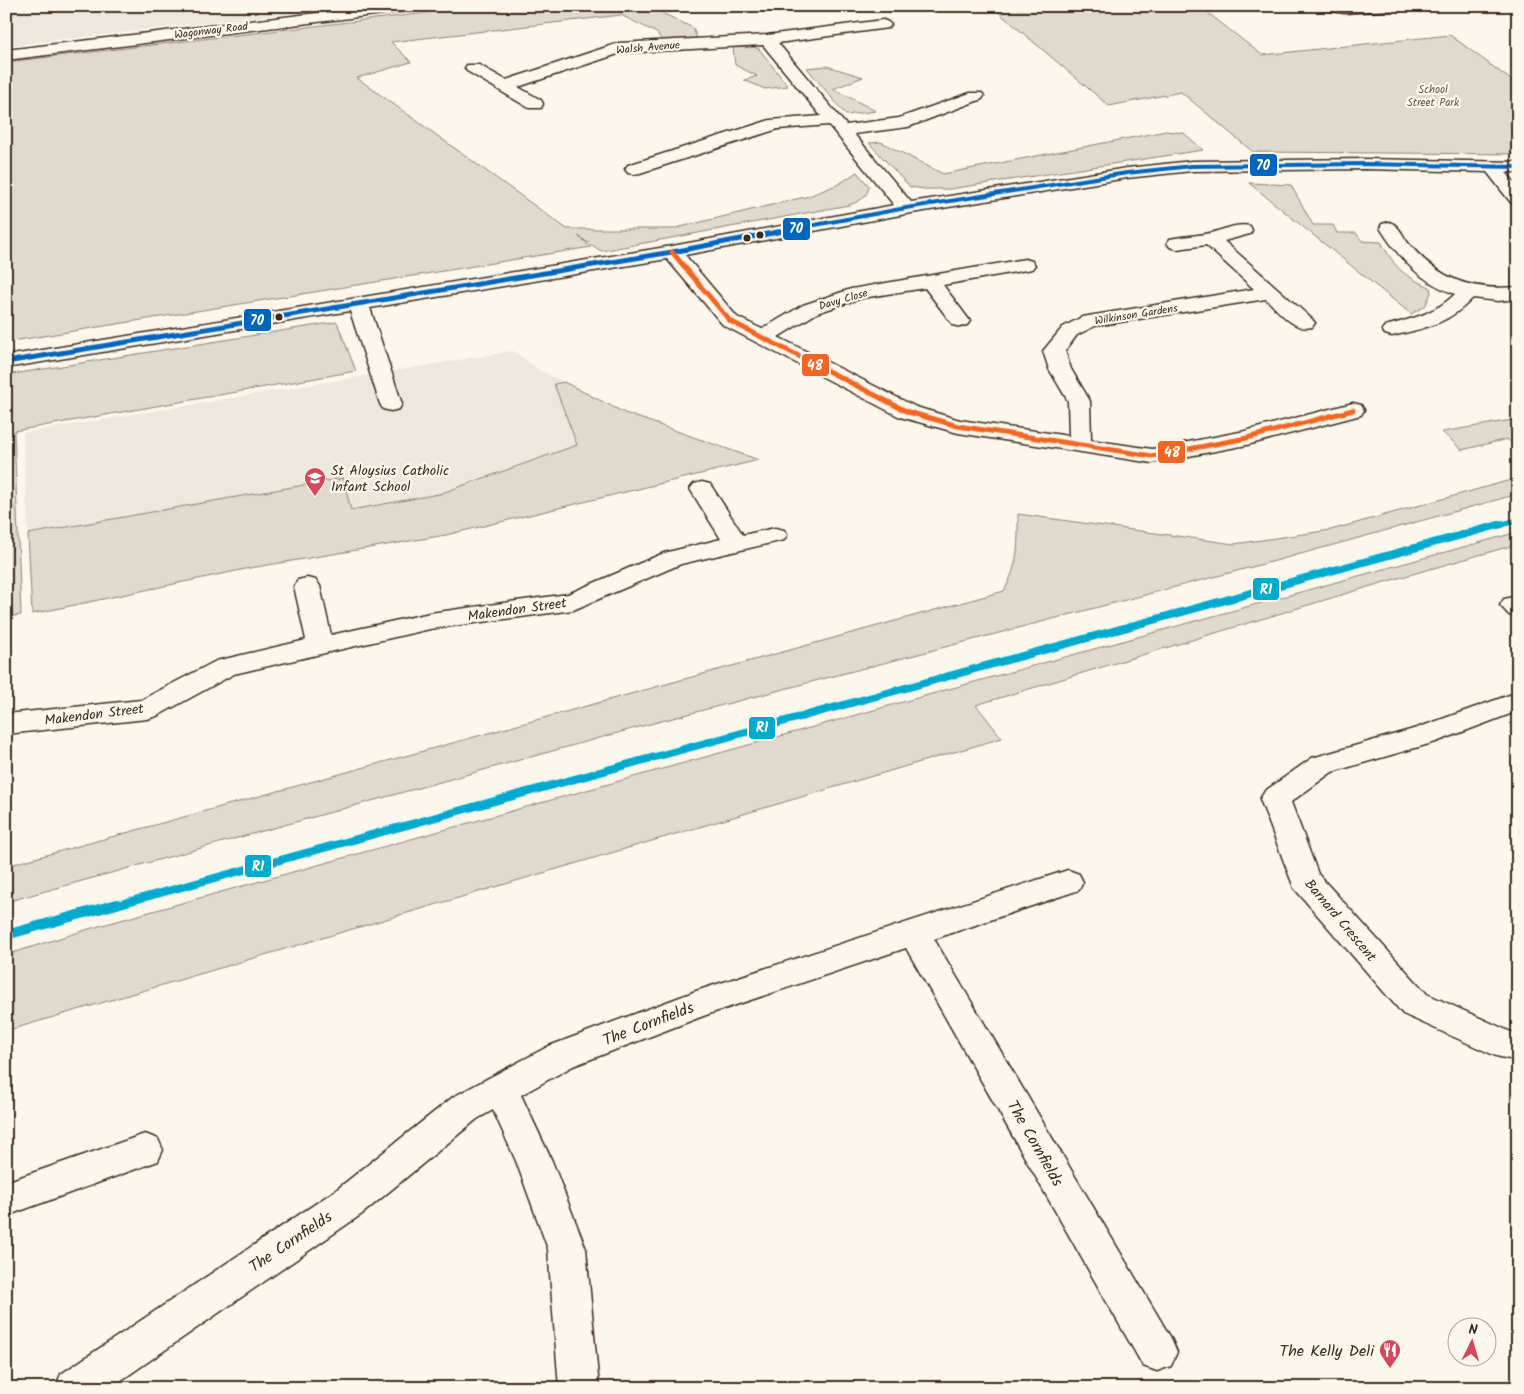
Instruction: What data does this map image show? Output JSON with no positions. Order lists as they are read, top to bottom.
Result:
{
  "streets": {
    "street": [
      "Wagonway Road",
      "Walsh Avenue",
      "Davy Close",
      "Wilkinson Gardens",
      "Makendon Street",
      "Barnard Crescent",
      "The Cornfields"
    ]
  },
  "parks": ["School Street Park"],
  "places": {
    "school or university": ["St Aloysius Catholic Infant School"],
    "restaurant": ["The Kelly Deli"]
  },
  "lines": ["transit line 70", "transit line 48", "transit line R1"],
  "north": "top"
}
